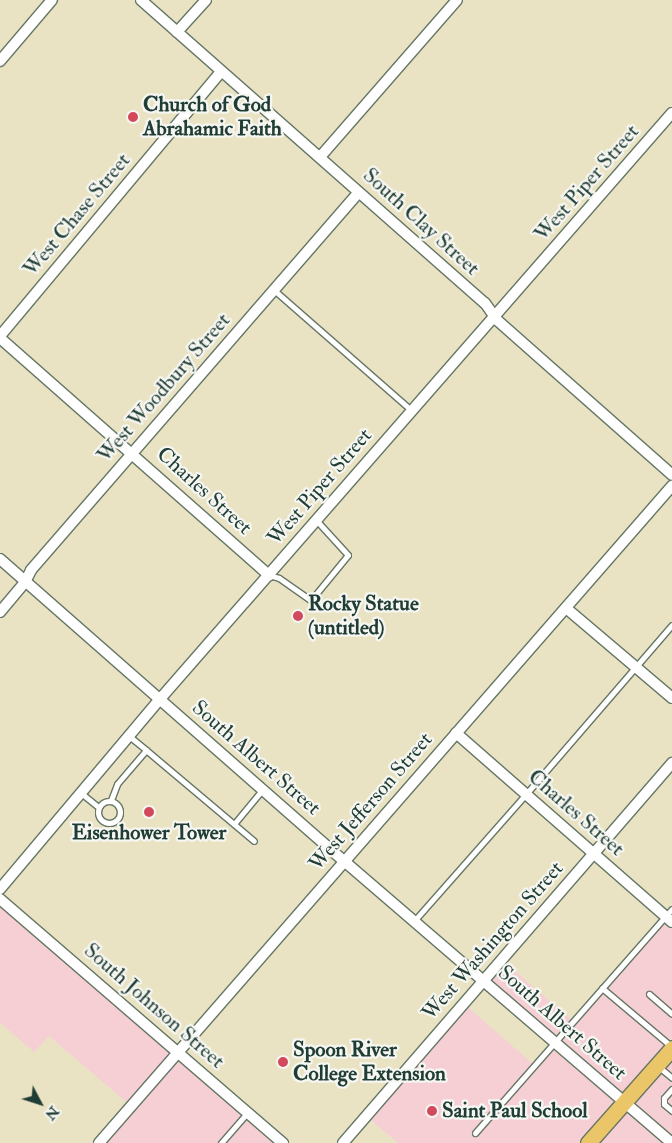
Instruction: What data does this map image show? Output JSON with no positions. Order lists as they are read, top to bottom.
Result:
{
  "streets": {
    "street": [
      "West Piper Street",
      "West Chase Street",
      "South Clay Street",
      "West Woodbury Street",
      "Charles Street",
      "South Albert Street",
      "West Jefferson Street",
      "West Washington Street",
      "South Johnson Street"
    ]
  },
  "crossings": [
    ["West Piper Street", "South Clay Street"],
    ["West Piper Street", "Charles Street"],
    ["West Piper Street", "South Albert Street"],
    ["West Chase Street", "South Clay Street"],
    ["West Chase Street", "Charles Street"],
    ["South Clay Street", "West Woodbury Street"],
    ["West Woodbury Street", "Charles Street"],
    ["West Woodbury Street", "South Albert Street"],
    ["Charles Street", "West Jefferson Street"],
    ["Charles Street", "West Washington Street"],
    ["South Albert Street", "West Jefferson Street"],
    ["South Albert Street", "West Washington Street"],
    ["West Jefferson Street", "South Johnson Street"]
  ],
  "places": [
    "Church of God Abrahamic Faith",
    "Rocky Statue (untitled)",
    "Eisenhower Tower",
    "Spoon River College Extension",
    "Saint Paul School"
  ],
  "north": "bottom right"
}
